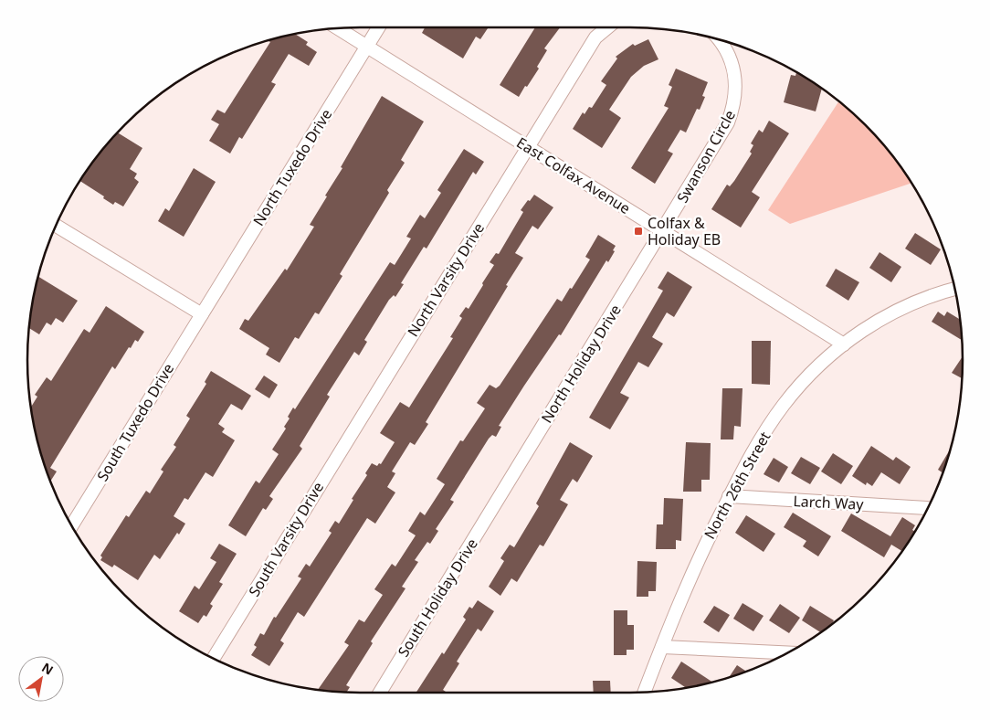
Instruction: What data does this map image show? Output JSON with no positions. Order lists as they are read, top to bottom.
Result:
{
  "streets": {
    "street": [
      "Swanson Circle",
      "North Tuxedo Drive",
      "East Colfax Avenue",
      "North Varsity Drive",
      "North Holiday Drive",
      "South Tuxedo Drive",
      "North 26th Street",
      "Larch Way",
      "South Varsity Drive",
      "South Holiday Drive"
    ]
  },
  "crossings": [
    ["Swanson Circle", "East Colfax Avenue"],
    ["Swanson Circle", "North Holiday Drive"],
    ["North Tuxedo Drive", "East Colfax Avenue"],
    ["North Tuxedo Drive", "South Tuxedo Drive"],
    ["East Colfax Avenue", "North Varsity Drive"],
    ["East Colfax Avenue", "North Holiday Drive"],
    ["East Colfax Avenue", "North 26th Street"],
    ["North Varsity Drive", "South Varsity Drive"],
    ["North Holiday Drive", "South Holiday Drive"],
    ["North 26th Street", "Larch Way"]
  ],
  "places": {
    "transit": ["Colfax & Holiday EB"]
  },
  "north": "top right"
}
